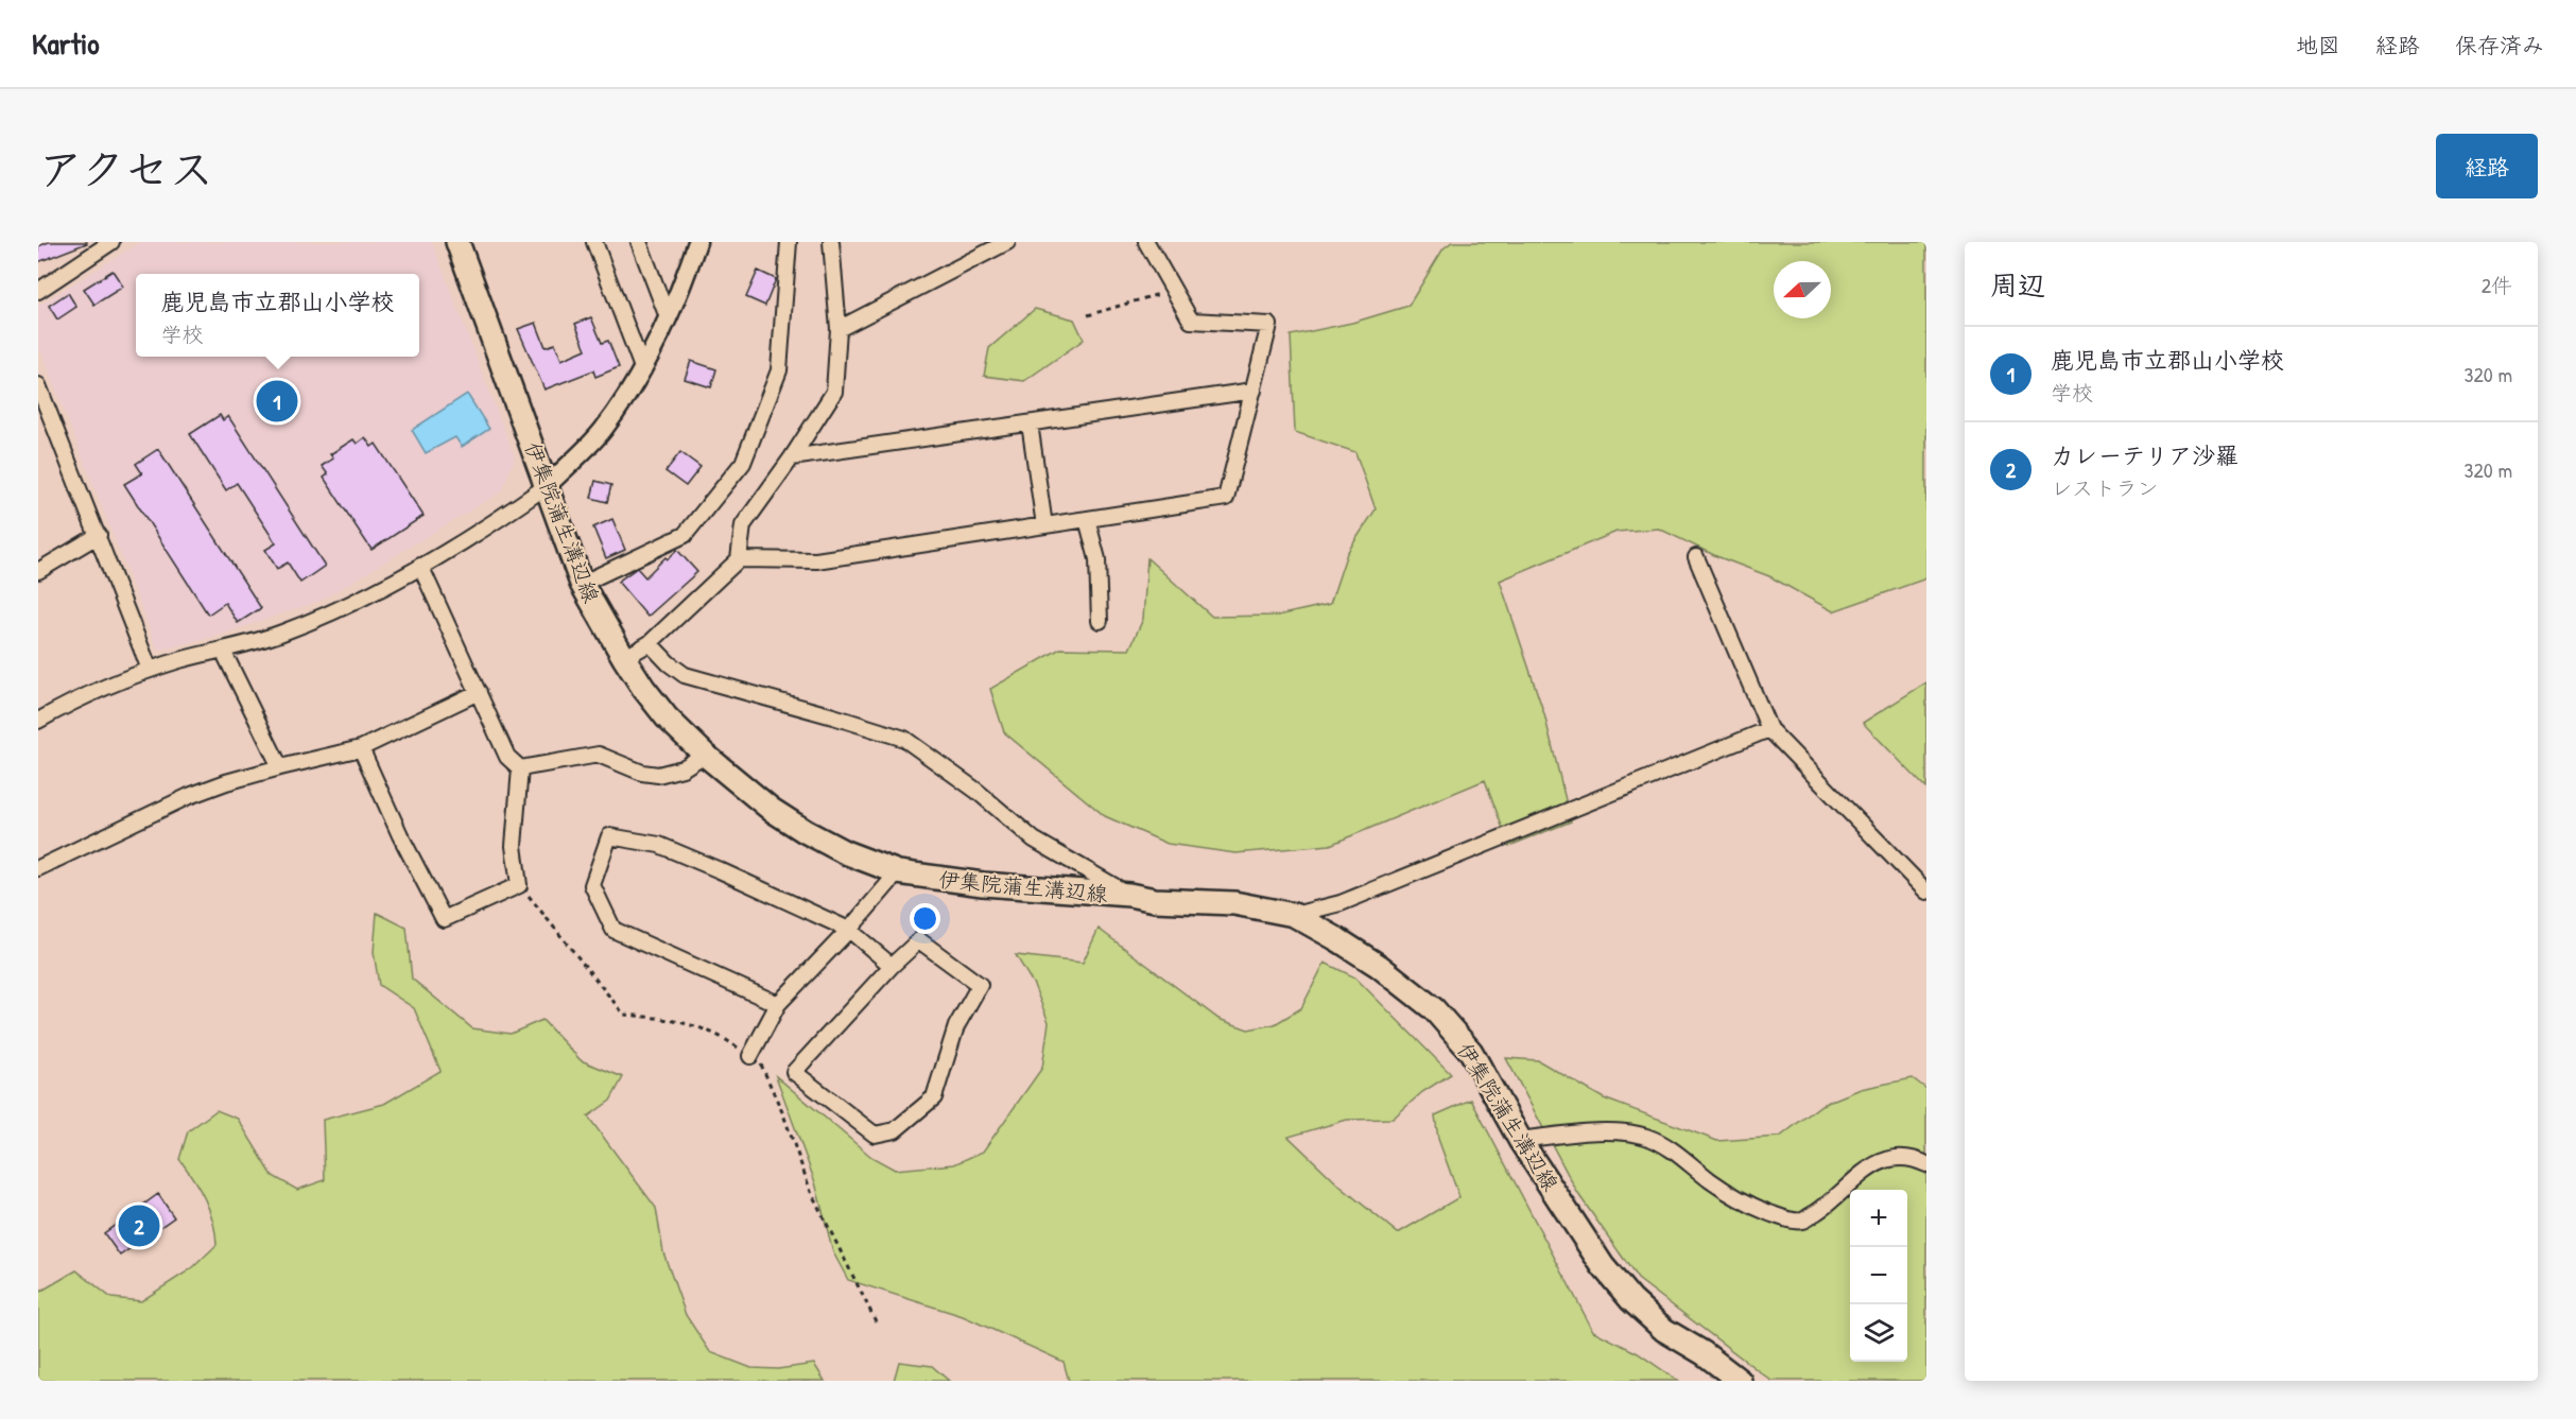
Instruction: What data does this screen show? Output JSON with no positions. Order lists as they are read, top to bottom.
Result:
{
  "streets": {
    "main road": ["伊集院蒲生溝辺線"]
  },
  "north": "left",
  "page": {
    "header": "Kartio",
    "nav": ["地図", "経路", "保存済み"],
    "title": "アクセス",
    "buttons": "経路",
    "heading": ["周辺", "2件"],
    "popup": ["鹿児島市立郡山小学校", "学校"],
    "list": [
      {
        "mark": "1",
        "name": "鹿児島市立郡山小学校",
        "note": "学校",
        "value": "320 m"
      },
      {
        "mark": "2",
        "name": "カレーテリア沙羅",
        "note": "レストラン",
        "value": "320 m"
      }
    ],
    "pins": ["1", "2"],
    "map_buttons": ["+", "−"]
  }
}
